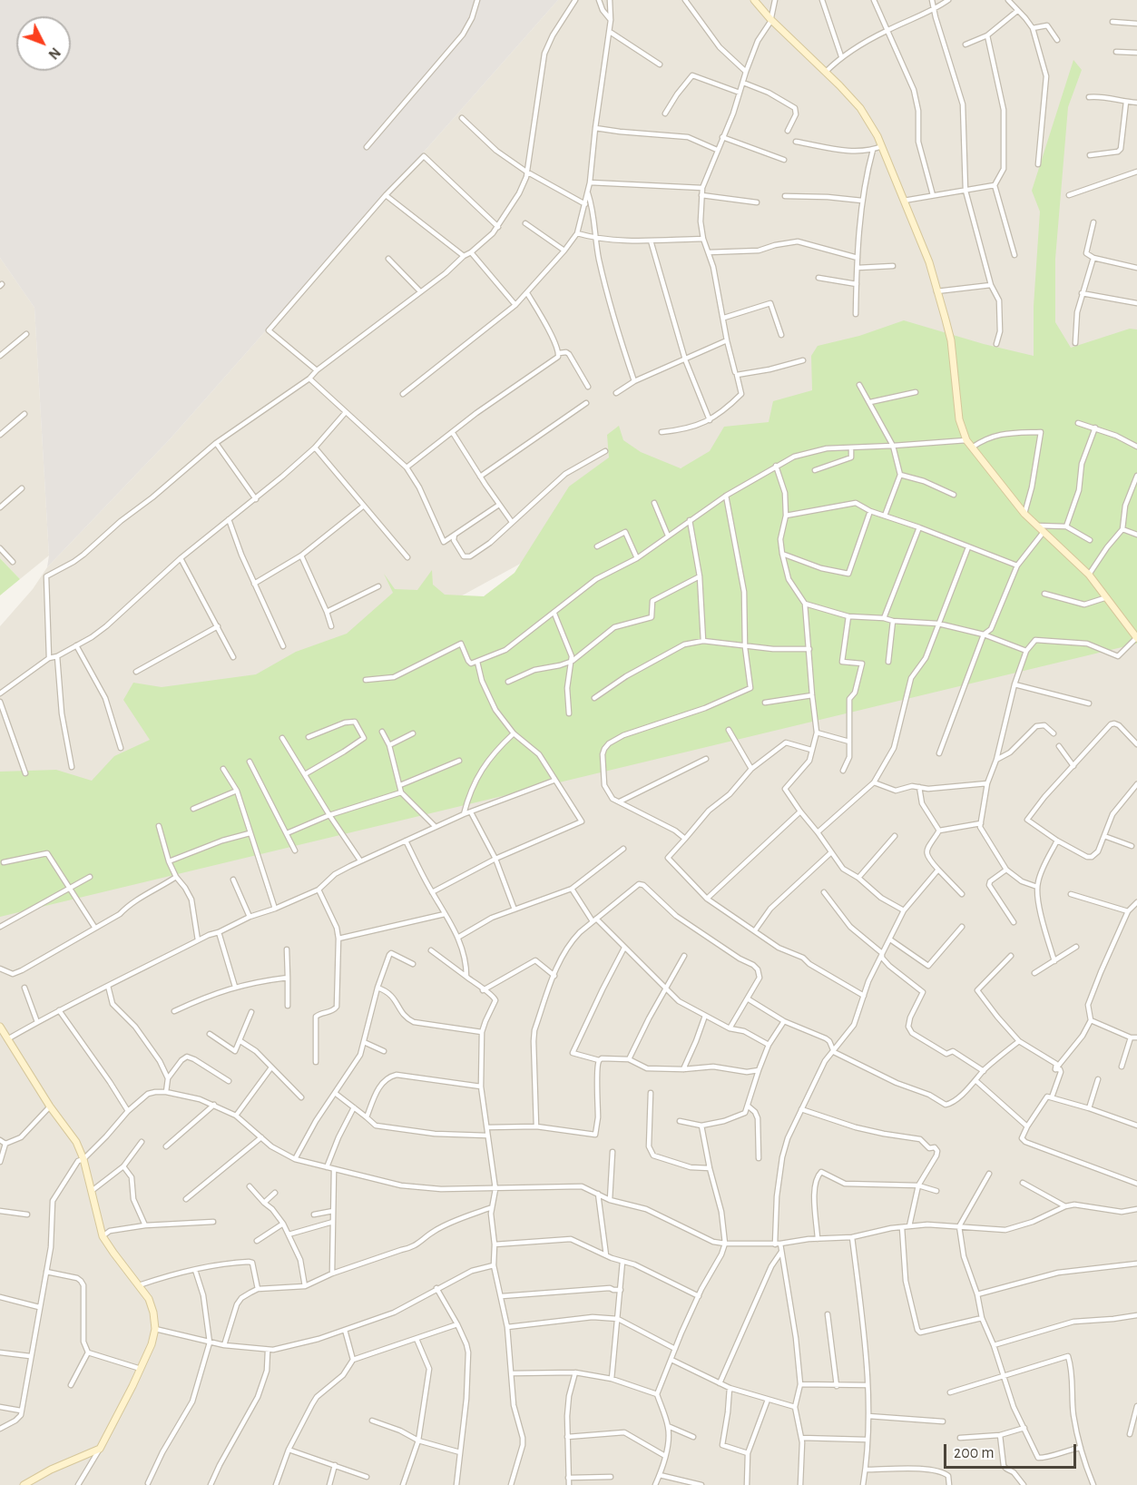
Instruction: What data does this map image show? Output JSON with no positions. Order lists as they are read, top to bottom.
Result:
{
  "scale_bar": "200 m",
  "north": "bottom right"
}
